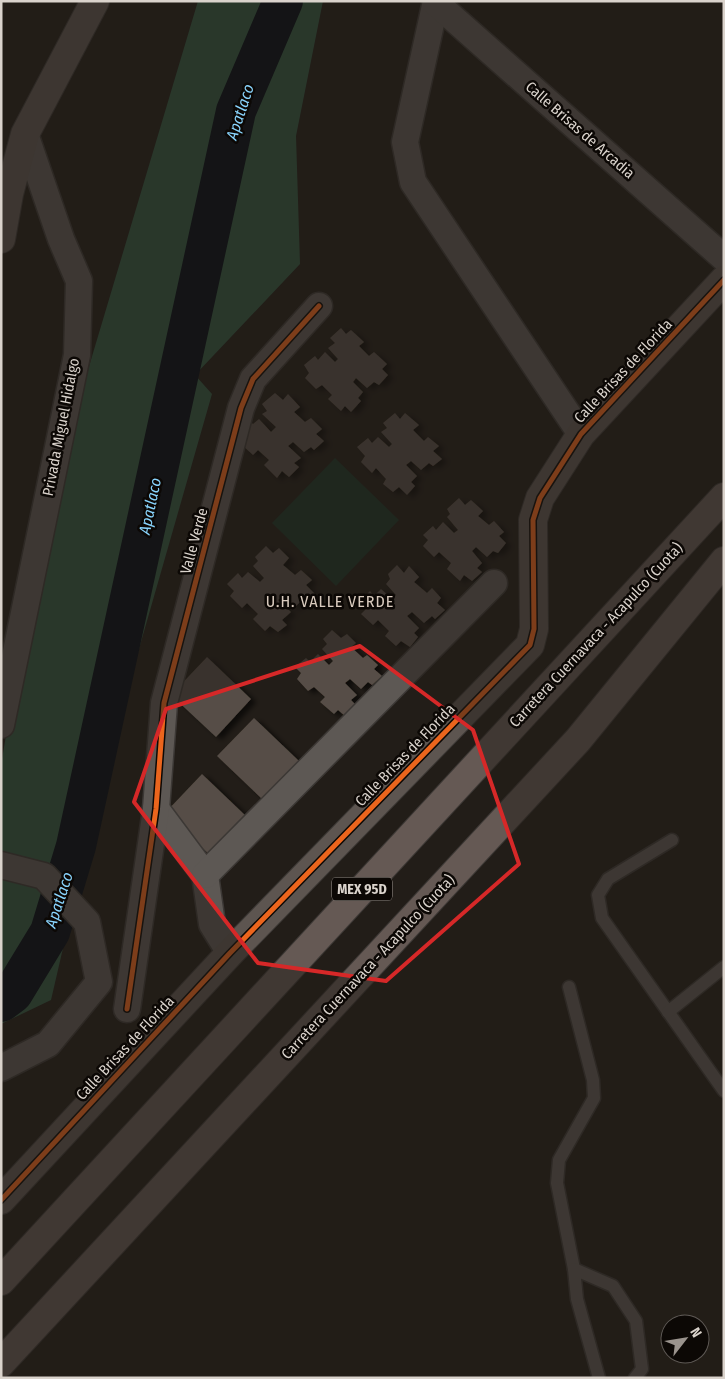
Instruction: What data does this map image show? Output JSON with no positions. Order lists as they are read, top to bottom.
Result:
{
  "streets": {
    "highway": ["Carretera Cuernavaca - Acapulco (Cuota)", "MEX 95D"],
    "street": [
      "Calle Brisas de Arcadia",
      "Calle Brisas de Florida",
      "Privada Miguel Hidalgo",
      "Valle Verde"
    ]
  },
  "crossings": [
    ["Calle Brisas de Arcadia", "Calle Brisas de Florida"]
  ],
  "districts": ["U.H. VALLE VERDE"],
  "water": ["Apatlaco"],
  "north": "top right"
}
